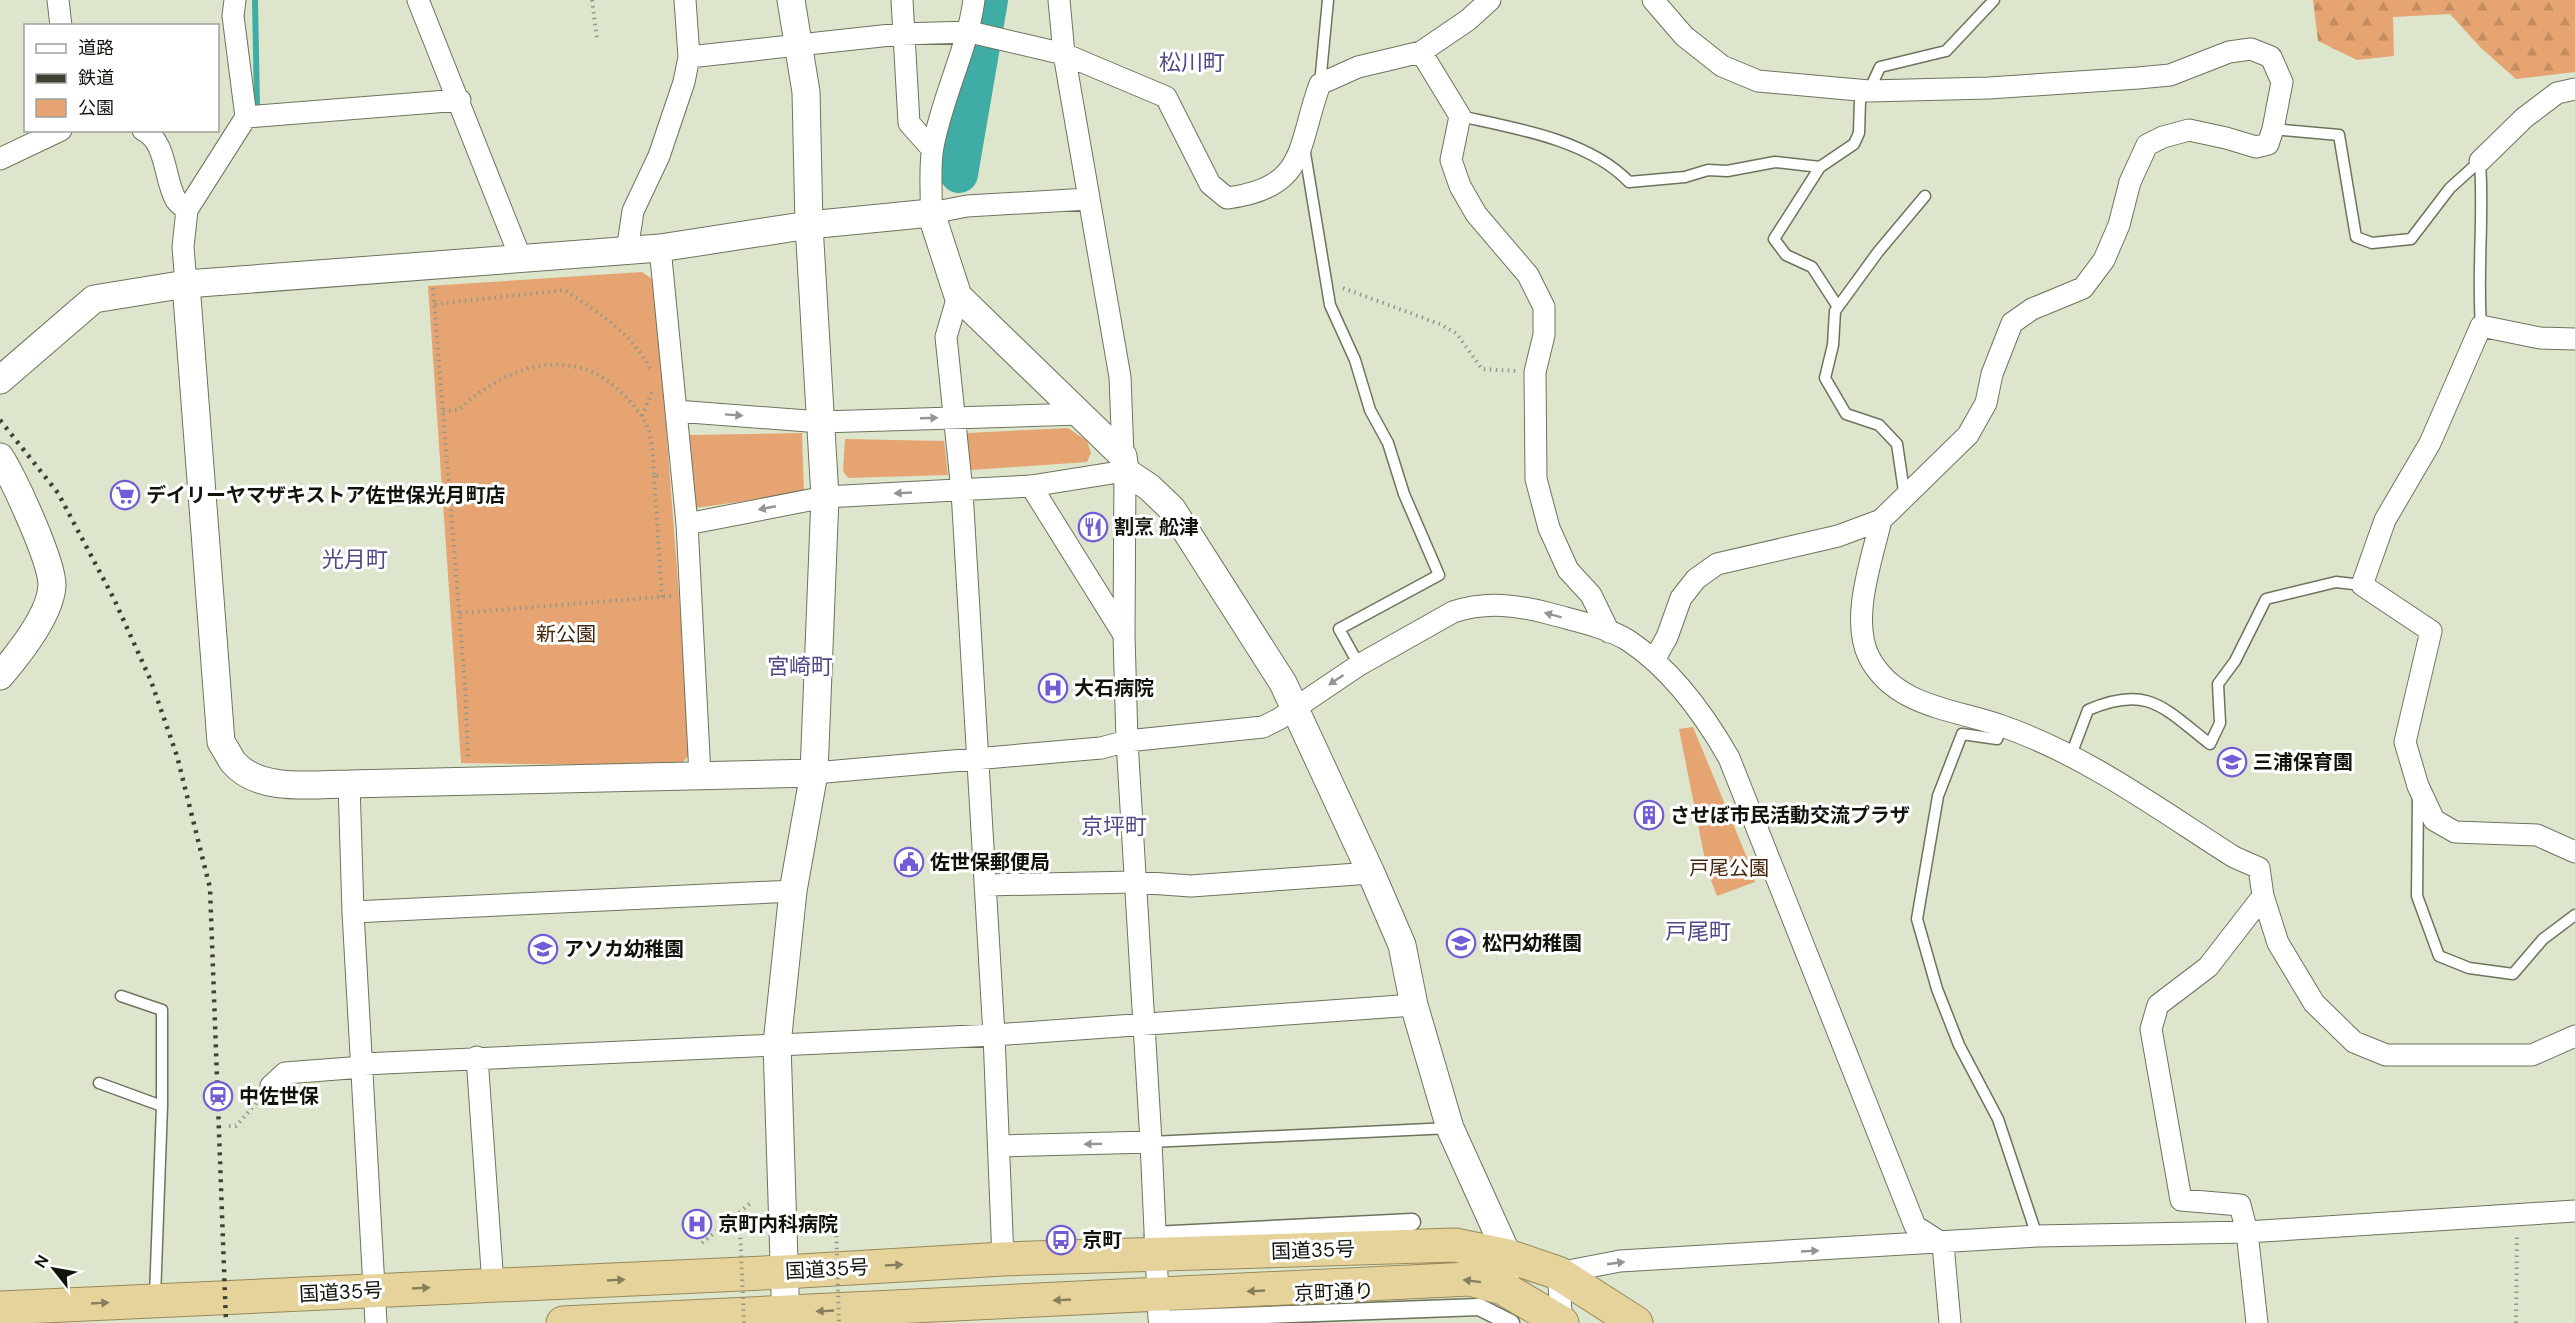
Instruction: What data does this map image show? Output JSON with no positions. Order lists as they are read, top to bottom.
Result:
{
  "streets": {
    "highway": ["国道35号"],
    "street": ["京町通り"]
  },
  "crossings": [
    ["国道35号", "京町通り"]
  ],
  "districts": [
    "松川町",
    "光月町",
    "宮崎町",
    "京坪町",
    "戸尾町"
  ],
  "parks": ["新公園", "戸尾公園"],
  "places": {
    "supermarket": ["デイリーヤマザキストア佐世保光月町店"],
    "restaurant": ["割烹 舩津"],
    "hospital": ["大石病院", "京町内科病院"],
    "school or university": ["三浦保育園", "松円幼稚園", "アソカ幼稚園"],
    "building": ["させぼ市民活動交流プラザ"],
    "public building": ["佐世保郵便局"],
    "station": ["中佐世保"],
    "bus stop": ["京町"]
  },
  "legend": ["道路", "鉄道", "公園"],
  "north": "top left"
}
